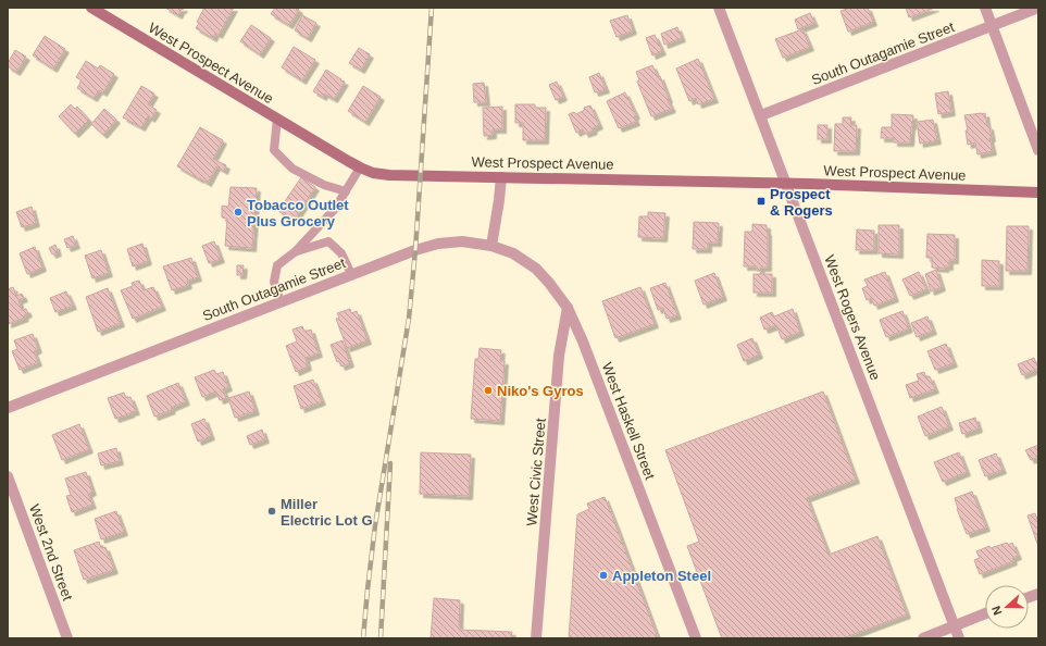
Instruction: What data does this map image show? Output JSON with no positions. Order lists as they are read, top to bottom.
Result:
{
  "streets": {
    "main road": ["West Prospect Avenue"],
    "street": [
      "South Outagamie Street",
      "West Rogers Avenue",
      "West Haskell Street",
      "West Civic Street",
      "West 2nd Street"
    ]
  },
  "crossings": [
    ["South Outagamie Street", "West Rogers Avenue"],
    ["South Outagamie Street", "West Haskell Street"],
    ["West Prospect Avenue", "West Rogers Avenue"],
    ["West Haskell Street", "West Civic Street"]
  ],
  "places": {
    "transit": ["Prospect & Rogers"],
    "other": [
      "Tobacco Outlet Plus Grocery",
      "Niko's Gyros",
      "Miller Electric Lot G",
      "Appleton Steel"
    ]
  },
  "north": "left"
}
